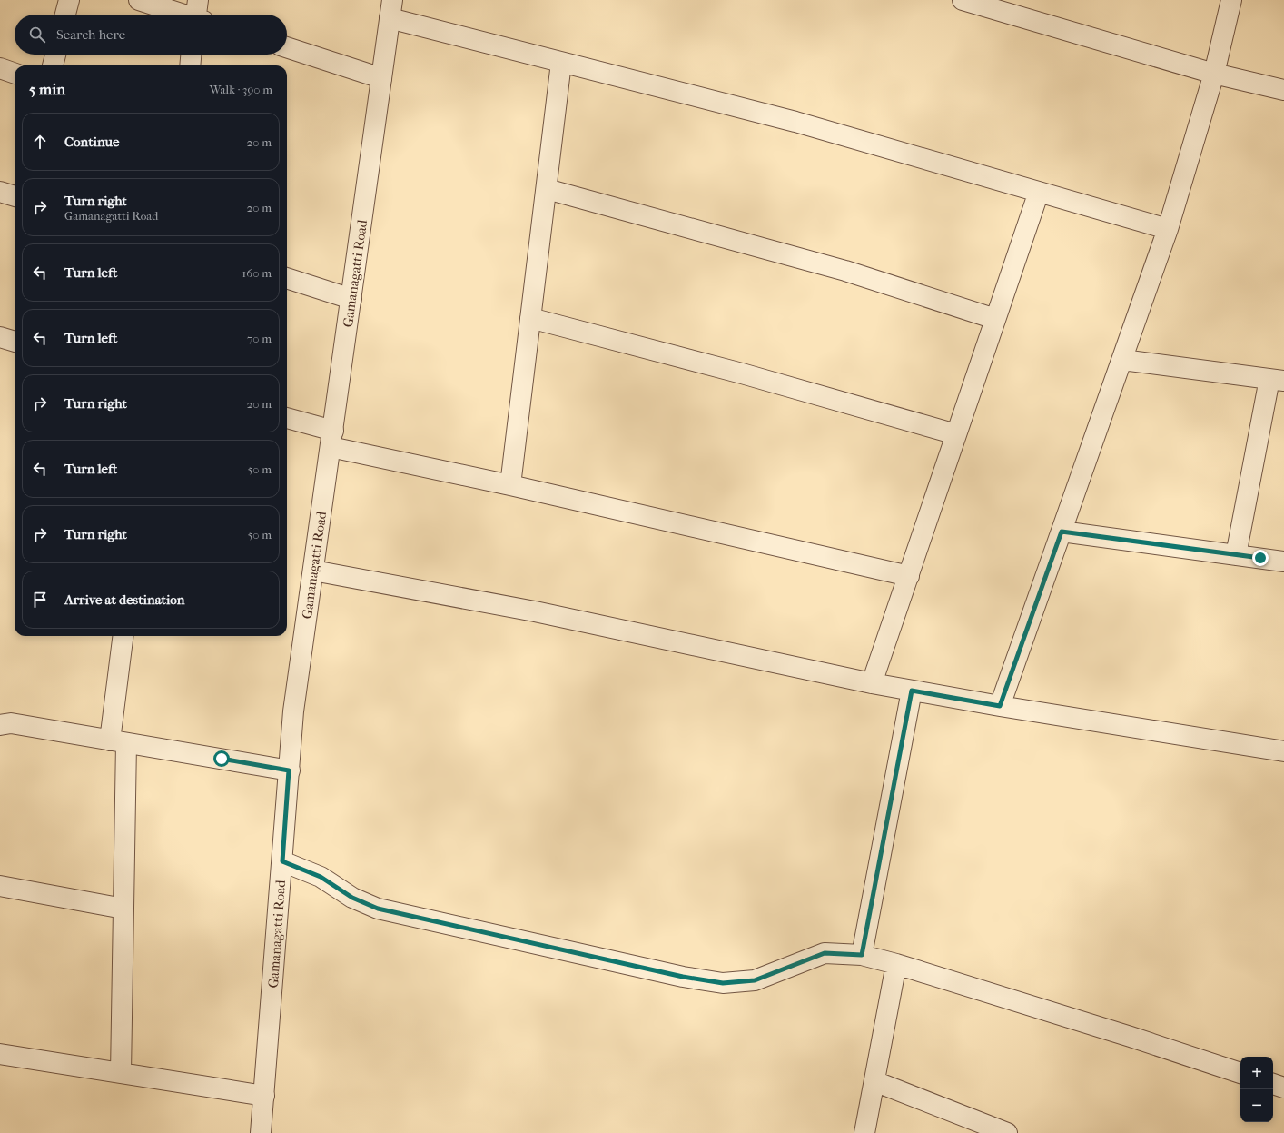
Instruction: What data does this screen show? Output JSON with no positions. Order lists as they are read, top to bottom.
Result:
{
  "streets": {
    "street": ["Gamanagatti Road"]
  },
  "page": {
    "search": "Search here",
    "heading": ["5 min", "Walk · 390 m"],
    "list": [
      ["Continue", "20 m"],
      ["Turn right", "Gamanagatti Road", "20 m"],
      ["Turn left", "160 m"],
      ["Turn left", "70 m"],
      ["Turn right", "20 m"],
      ["Turn left", "50 m"],
      ["Turn right", "50 m"],
      "Arrive at destination"
    ],
    "map_buttons": ["+", "−"]
  }
}
